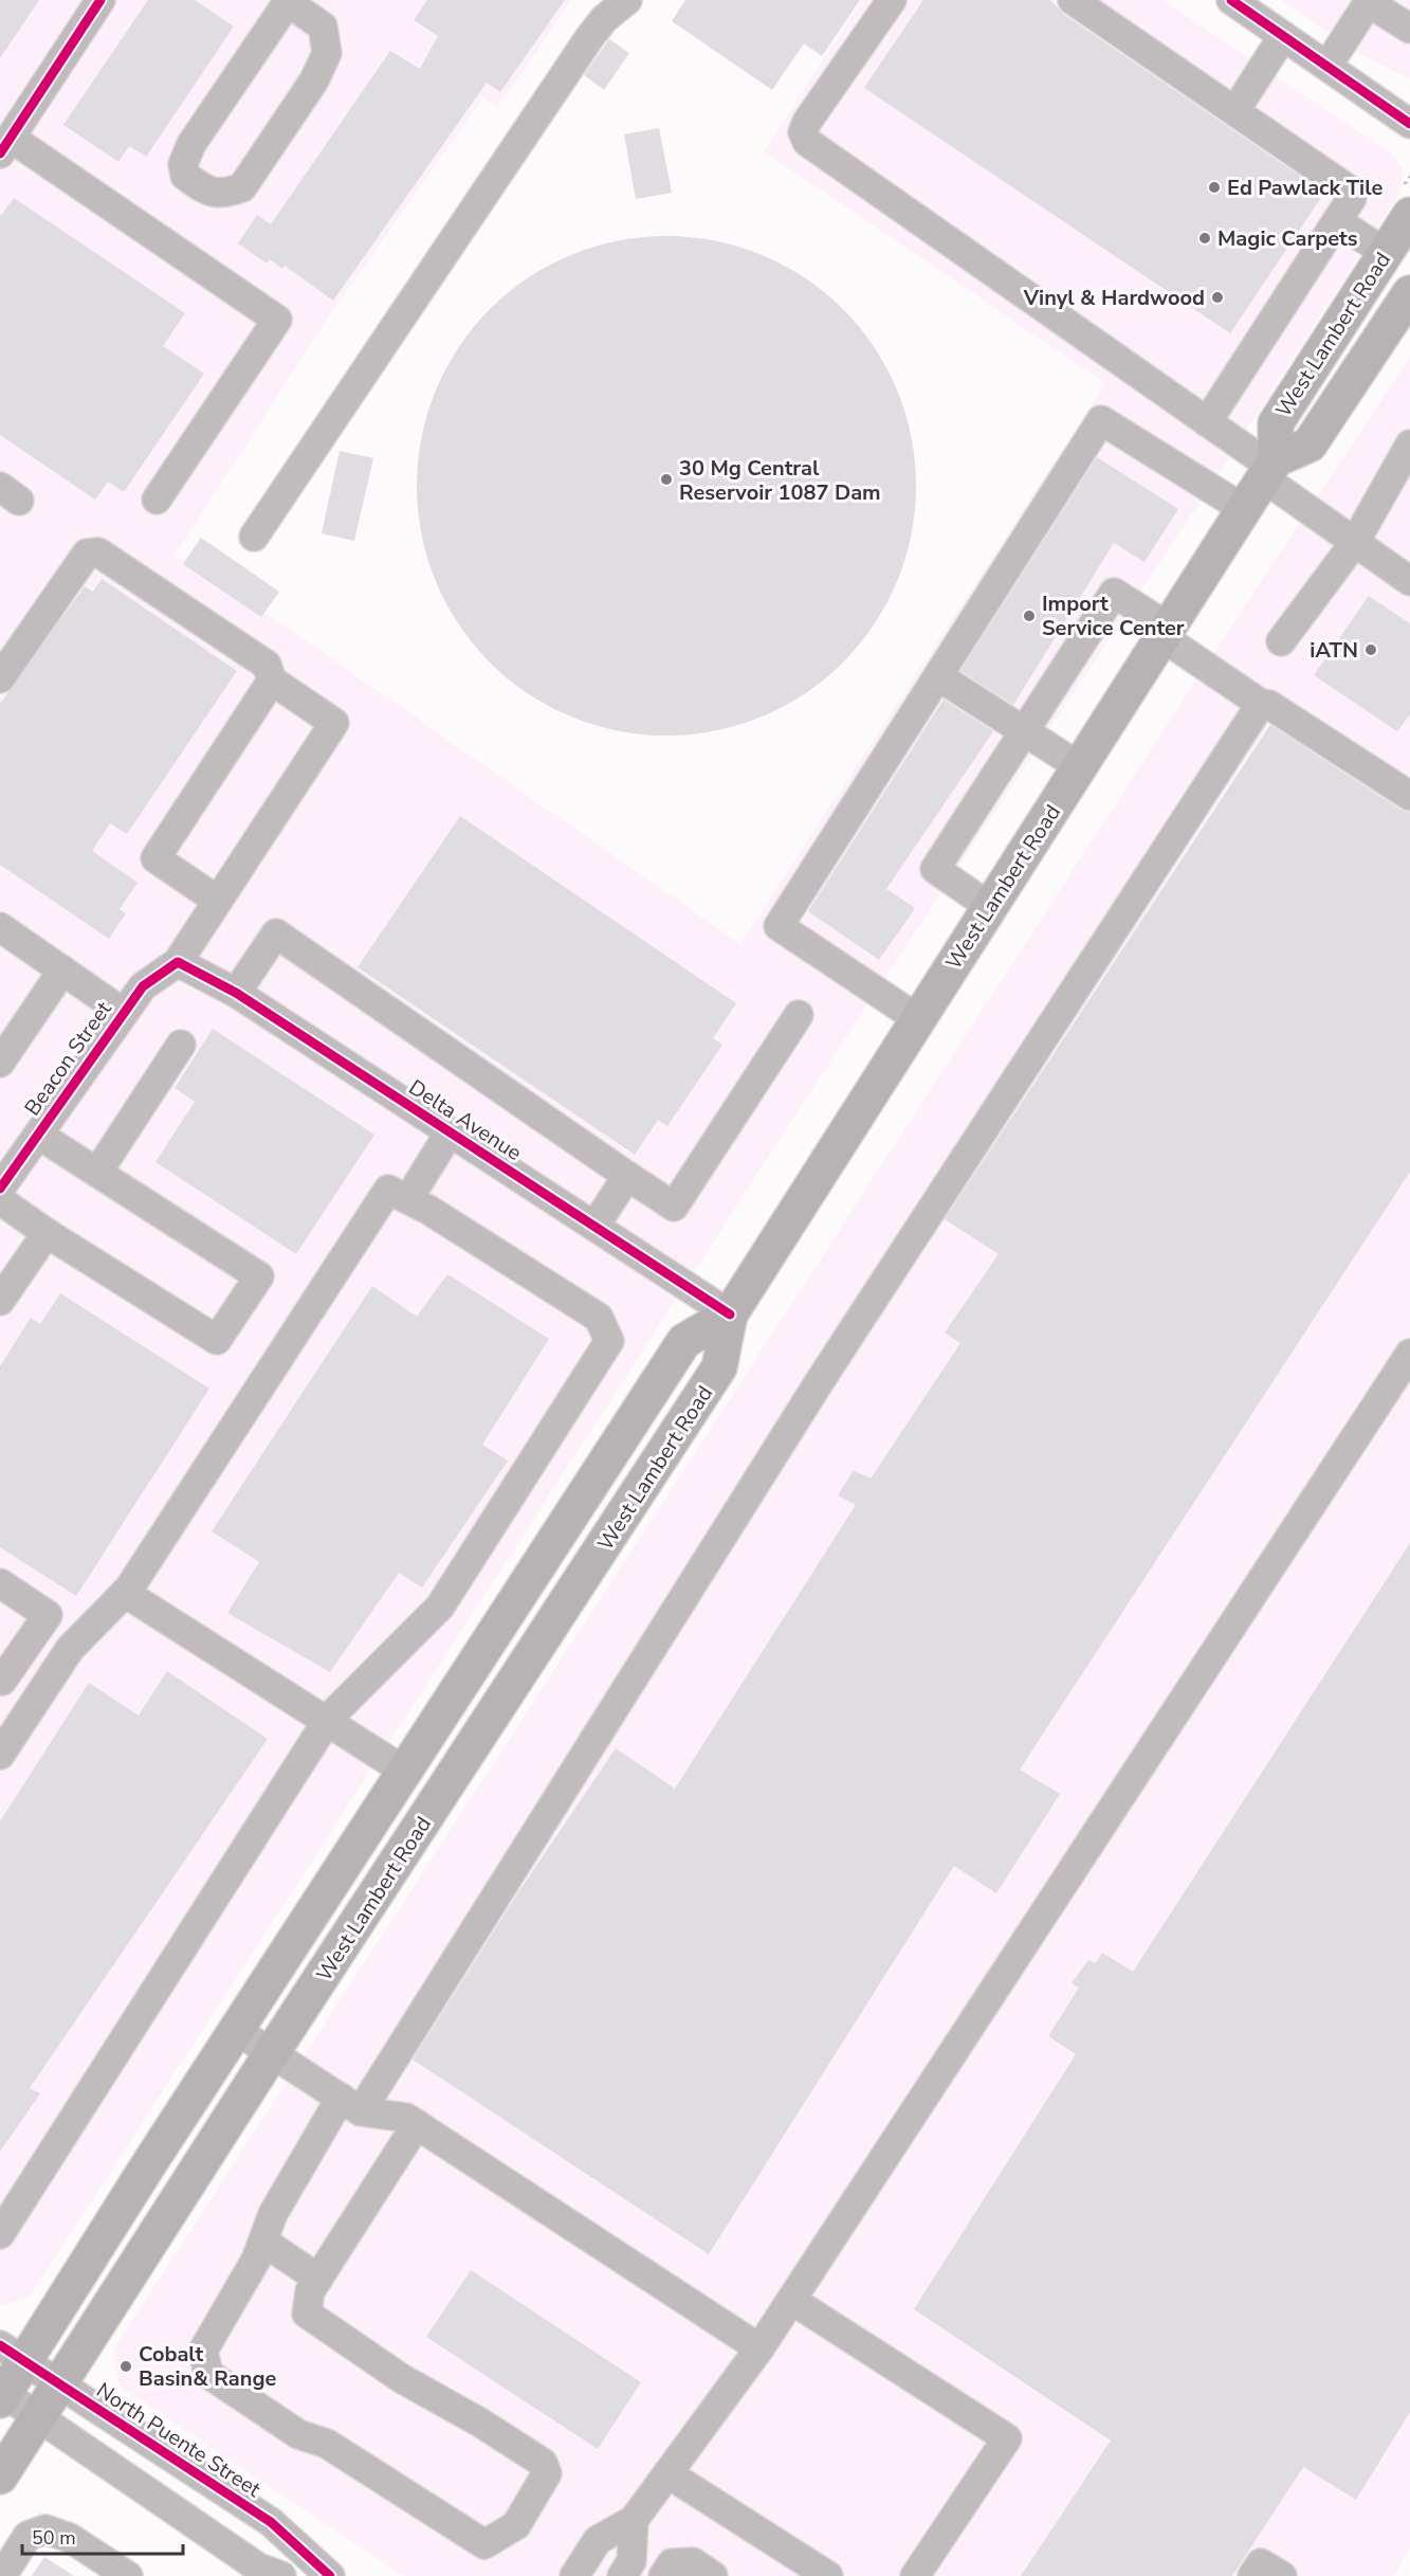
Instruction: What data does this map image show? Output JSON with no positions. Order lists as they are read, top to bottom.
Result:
{
  "streets": {
    "main road": ["West Lambert Road"],
    "street": ["Beacon Street", "Delta Avenue", "North Puente Street"]
  },
  "crossings": [
    ["West Lambert Road", "Delta Avenue"],
    ["West Lambert Road", "North Puente Street"],
    ["Beacon Street", "Delta Avenue"]
  ],
  "places": [
    "Ed Pawlack Tile",
    "Magic Carpets",
    "Vinyl & Hardwood",
    "30 Mg Central Reservoir 1087 Dam",
    "Import Service Center",
    "iATN",
    "Cobalt Basin& Range"
  ],
  "scale_bar": "50 m"
}
